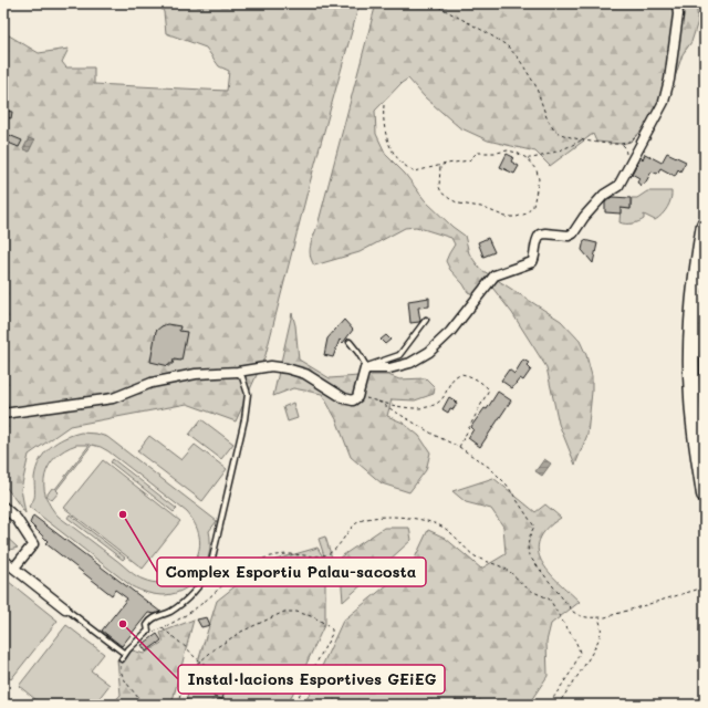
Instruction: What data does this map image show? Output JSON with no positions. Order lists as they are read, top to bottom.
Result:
{
  "places": ["Complex Esportiu Palau-sacosta", "Instal·lacions Esportives GEiEG"]
}
